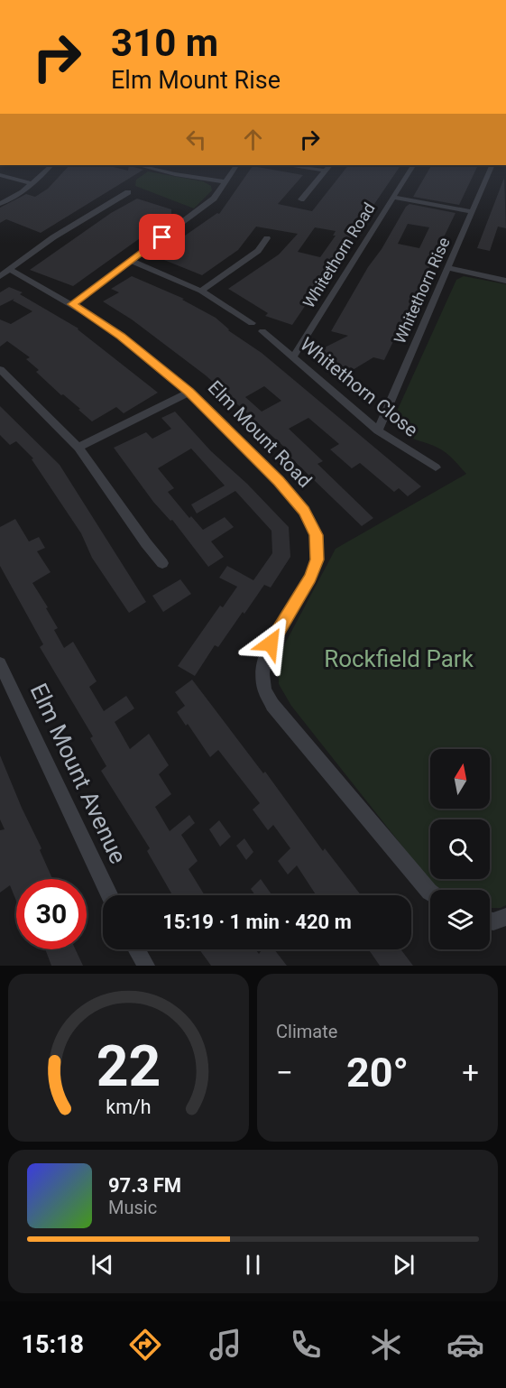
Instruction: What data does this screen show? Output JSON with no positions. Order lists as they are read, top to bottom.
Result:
{
  "streets": {
    "street": [
      "Whitethorn Road",
      "Whitethorn Rise",
      "Whitethorn Close",
      "Elm Mount Road",
      "Elm Mount Avenue"
    ]
  },
  "crossings": [
    ["Whitethorn Road", "Whitethorn Rise"],
    ["Whitethorn Road", "Whitethorn Close"],
    ["Whitethorn Rise", "Whitethorn Close"]
  ],
  "parks": ["Rockfield Park"],
  "north": "top",
  "page": {
    "turn": ["310 m", "Elm Mount Rise"],
    "limit": "30",
    "trip": "15:19 · 1 min · 420 m",
    "tile": "Climate",
    "heat": ["−", "20°", "+"],
    "song": ["97.3 FM", "Music"],
    "tabs": "15:18",
    "gauge": ["22", "km/h"]
  }
}
